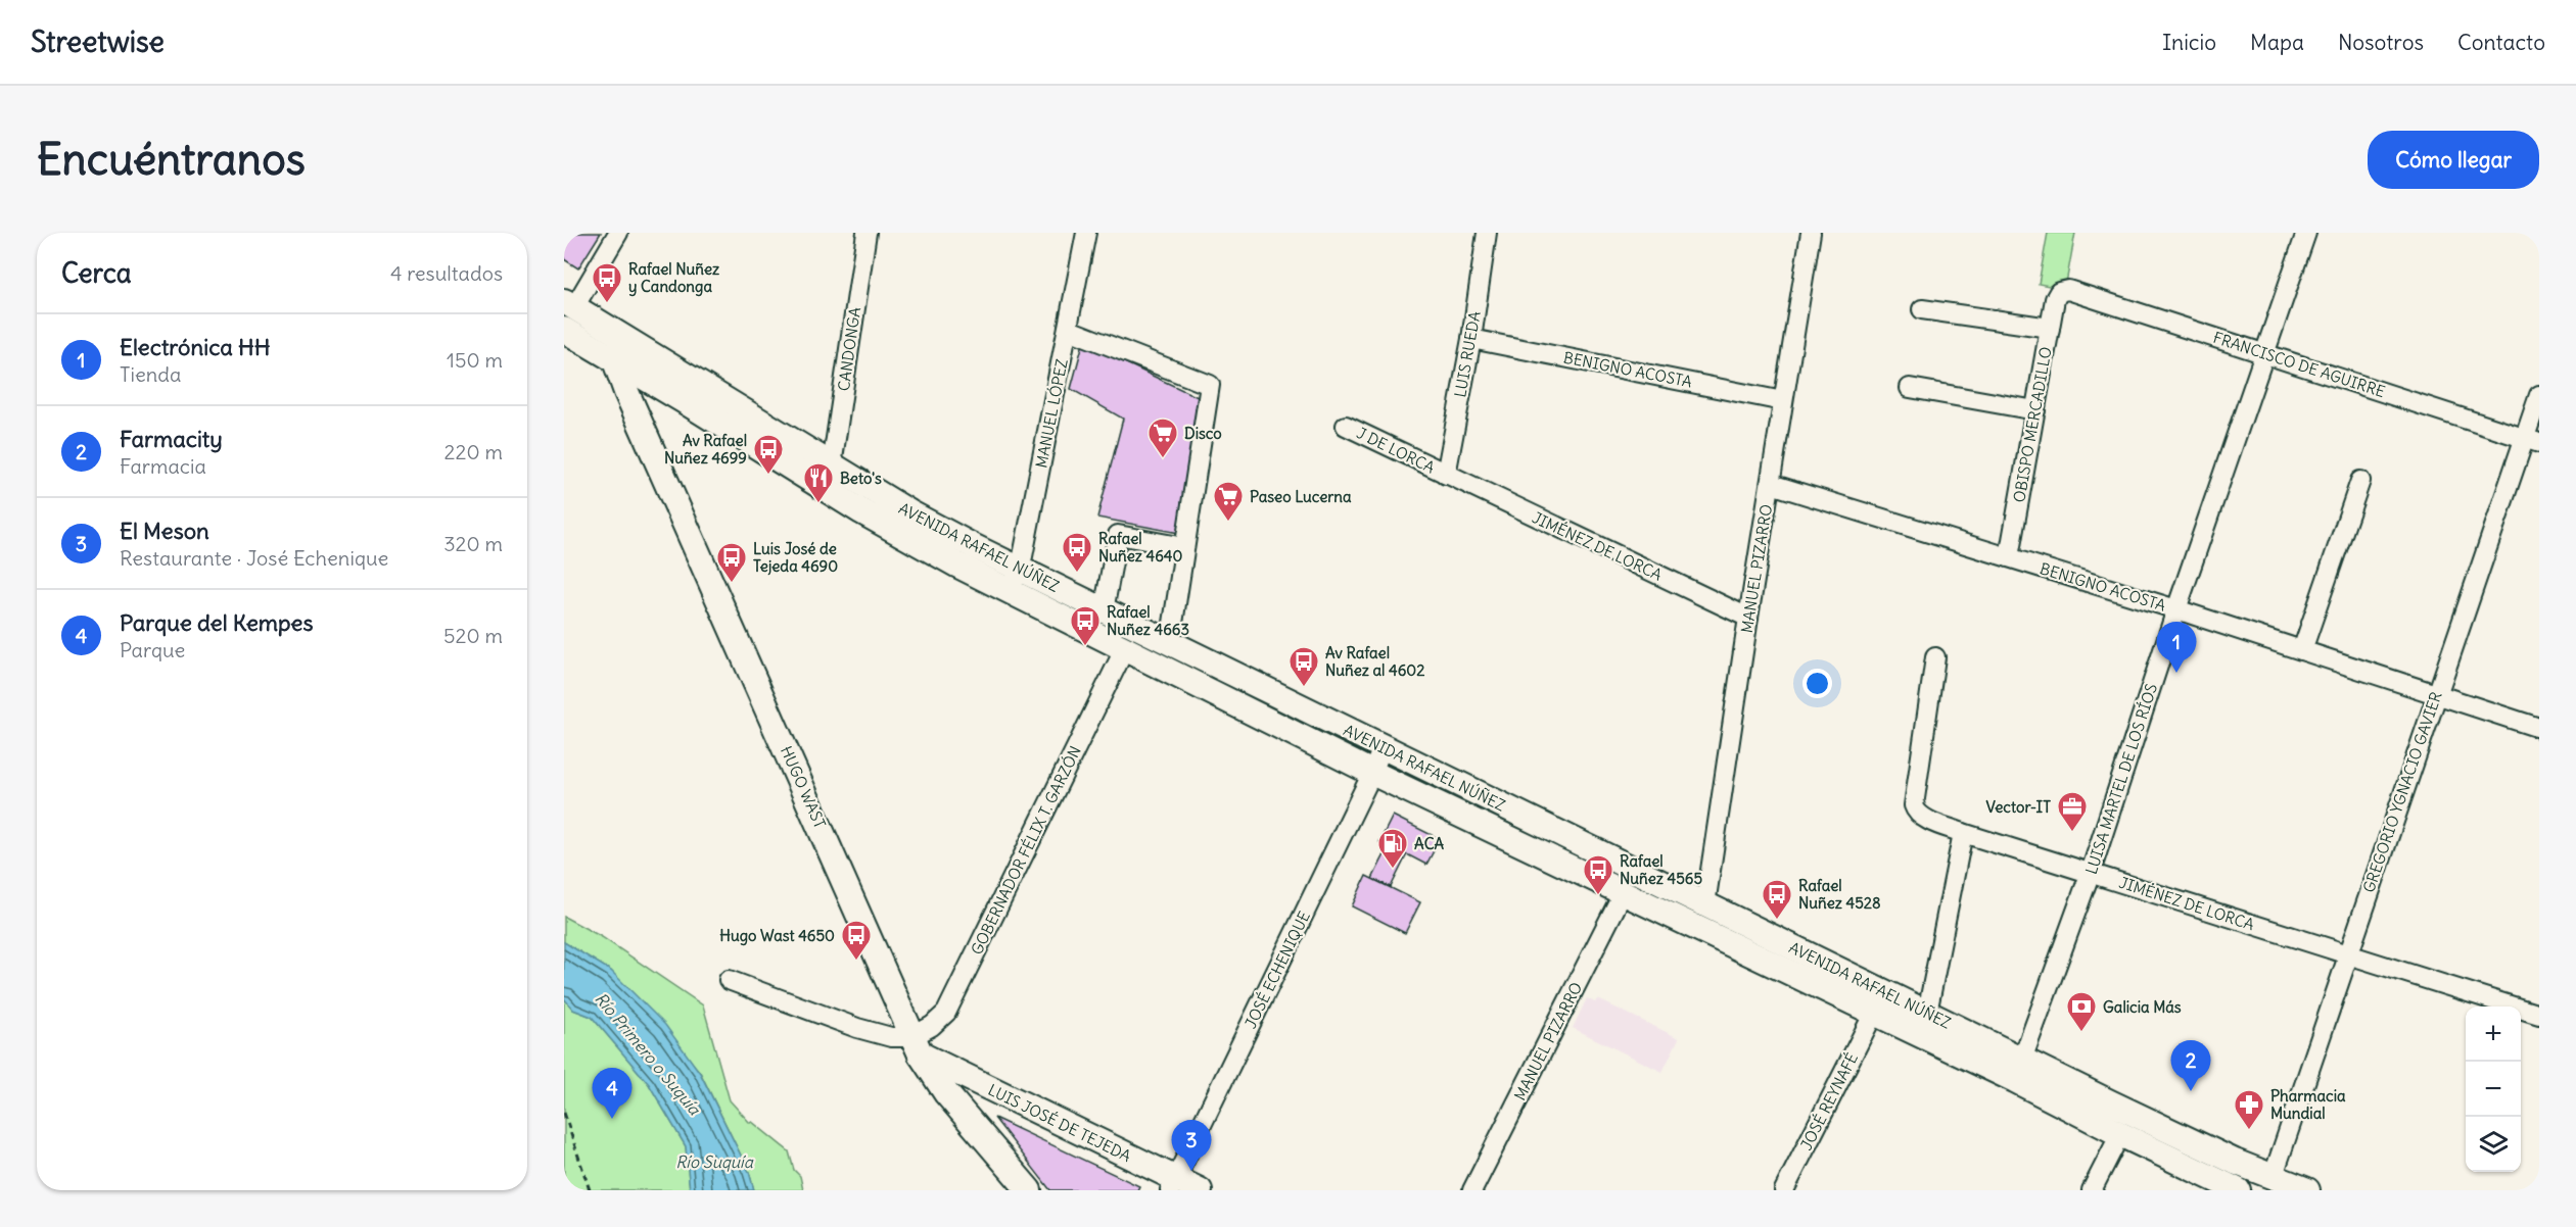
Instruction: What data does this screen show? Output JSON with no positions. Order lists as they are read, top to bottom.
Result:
{
  "streets": {
    "main road": ["AVENIDA RAFAEL NÚÑEZ", "HUGO WAST", "LUIS JOSÉ DE TEJEDA"],
    "street": [
      "CANDONGA",
      "LUIS RUEDA",
      "FRANCISCO DE AGUIRRE",
      "BENIGNO ACOSTA",
      "MANUEL LÓPEZ",
      "OBISPO MERCADILLO",
      "J DE LORCA",
      "JIMÉNEZ DE LORCA",
      "MANUEL PIZARRO",
      "LUISA MARTEL DE LOS RÍOS",
      "GREGORIO YGNACIO GAVIER",
      "GOBERNADOR FÉLIX T. GARZÓN",
      "JOSÉ ECHENIQUE",
      "JOSÉ REYNAFÉ"
    ]
  },
  "crossings": [
    ["CANDONGA", "AVENIDA RAFAEL NÚÑEZ"],
    ["LUIS RUEDA", "BENIGNO ACOSTA"],
    ["LUIS RUEDA", "J DE LORCA"],
    ["LUIS RUEDA", "JIMÉNEZ DE LORCA"],
    ["FRANCISCO DE AGUIRRE", "OBISPO MERCADILLO"],
    ["FRANCISCO DE AGUIRRE", "LUISA MARTEL DE LOS RÍOS"],
    ["FRANCISCO DE AGUIRRE", "GREGORIO YGNACIO GAVIER"],
    ["BENIGNO ACOSTA", "OBISPO MERCADILLO"],
    ["BENIGNO ACOSTA", "MANUEL PIZARRO"],
    ["BENIGNO ACOSTA", "LUISA MARTEL DE LOS RÍOS"],
    ["BENIGNO ACOSTA", "GREGORIO YGNACIO GAVIER"],
    ["MANUEL LÓPEZ", "AVENIDA RAFAEL NÚÑEZ"],
    ["J DE LORCA", "JIMÉNEZ DE LORCA"],
    ["JIMÉNEZ DE LORCA", "MANUEL PIZARRO"],
    ["JIMÉNEZ DE LORCA", "LUISA MARTEL DE LOS RÍOS"],
    ["JIMÉNEZ DE LORCA", "GREGORIO YGNACIO GAVIER"],
    ["AVENIDA RAFAEL NÚÑEZ", "MANUEL PIZARRO"],
    ["AVENIDA RAFAEL NÚÑEZ", "LUISA MARTEL DE LOS RÍOS"],
    ["AVENIDA RAFAEL NÚÑEZ", "HUGO WAST"],
    ["AVENIDA RAFAEL NÚÑEZ", "GREGORIO YGNACIO GAVIER"],
    ["AVENIDA RAFAEL NÚÑEZ", "GOBERNADOR FÉLIX T. GARZÓN"],
    ["AVENIDA RAFAEL NÚÑEZ", "JOSÉ ECHENIQUE"],
    ["AVENIDA RAFAEL NÚÑEZ", "JOSÉ REYNAFÉ"],
    ["HUGO WAST", "GOBERNADOR FÉLIX T. GARZÓN"],
    ["HUGO WAST", "LUIS JOSÉ DE TEJEDA"],
    ["GOBERNADOR FÉLIX T. GARZÓN", "LUIS JOSÉ DE TEJEDA"],
    ["JOSÉ ECHENIQUE", "LUIS JOSÉ DE TEJEDA"]
  ],
  "water": ["Río Primero o Suquía", "Río Suquía"],
  "places": {
    "bus stop": [
      "Rafael Nuñez y Candonga",
      "Av Rafael Nuñez 4699",
      "Rafael Nuñez 4640",
      "Luis José de Tejeda 4690",
      "Rafael Nuñez 4663",
      "Av Rafael Nuñez al 4602",
      "Rafael Nuñez 4565",
      "Rafael Nuñez 4528",
      "Hugo Wast 4650"
    ],
    "supermarket": ["Disco", "Paseo Lucerna"],
    "restaurant": ["Beto's"],
    "office": ["Vector-IT"],
    "fuel station": ["ACA"],
    "bank": ["Galicia Más"],
    "pharmacy": ["Pharmacia Mundial"]
  },
  "page": {
    "header": "Streetwise",
    "nav": [
      "Inicio",
      "Mapa",
      "Nosotros",
      "Contacto"
    ],
    "buttons": "Cómo llegar",
    "title": "Encuéntranos",
    "heading": ["Cerca", "4 resultados"],
    "list": [
      {
        "mark": "1",
        "name": "Electrónica HH",
        "note": "Tienda",
        "value": "150 m"
      },
      {
        "mark": "2",
        "name": "Farmacity",
        "note": "Farmacia",
        "value": "220 m"
      },
      {
        "mark": "3",
        "name": "El Meson",
        "note": "Restaurante · José Echenique",
        "value": "320 m"
      },
      {
        "mark": "4",
        "name": "Parque del Kempes",
        "note": "Parque",
        "value": "520 m"
      }
    ],
    "pins": [
      "1",
      "2",
      "4",
      "3"
    ],
    "map_buttons": ["+", "−"]
  }
}
